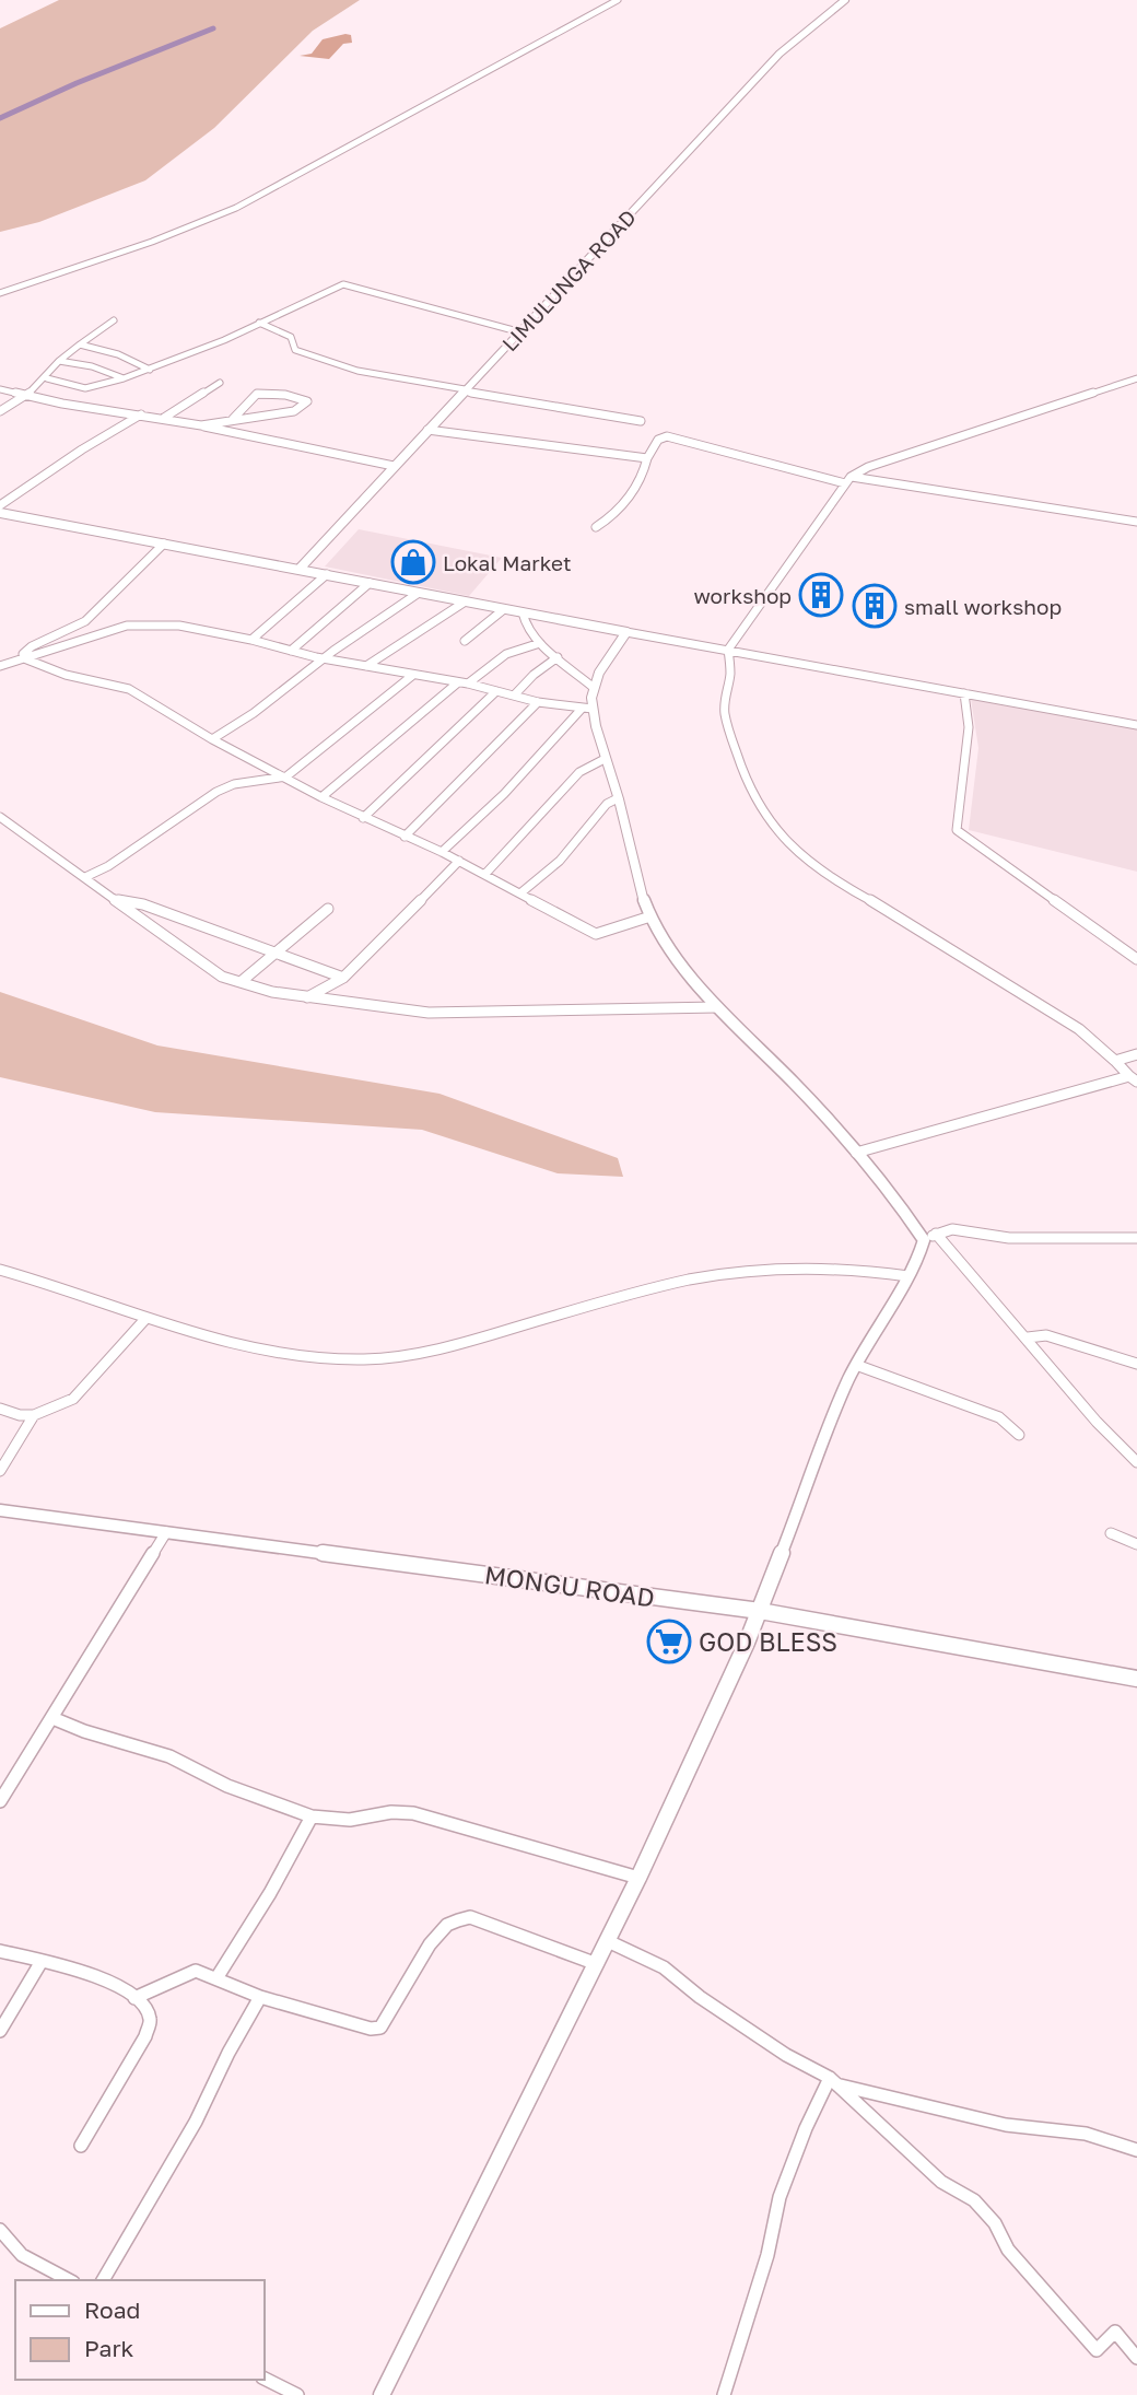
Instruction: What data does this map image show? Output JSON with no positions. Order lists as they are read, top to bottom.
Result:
{
  "streets": {
    "main road": ["LIMULUNGA ROAD", "MONGU ROAD"]
  },
  "places": {
    "shop": ["Lokal Market"],
    "building": ["workshop", "small workshop"],
    "supermarket": ["GOD BLESS"]
  },
  "legend": ["Road", "Park"]
}
